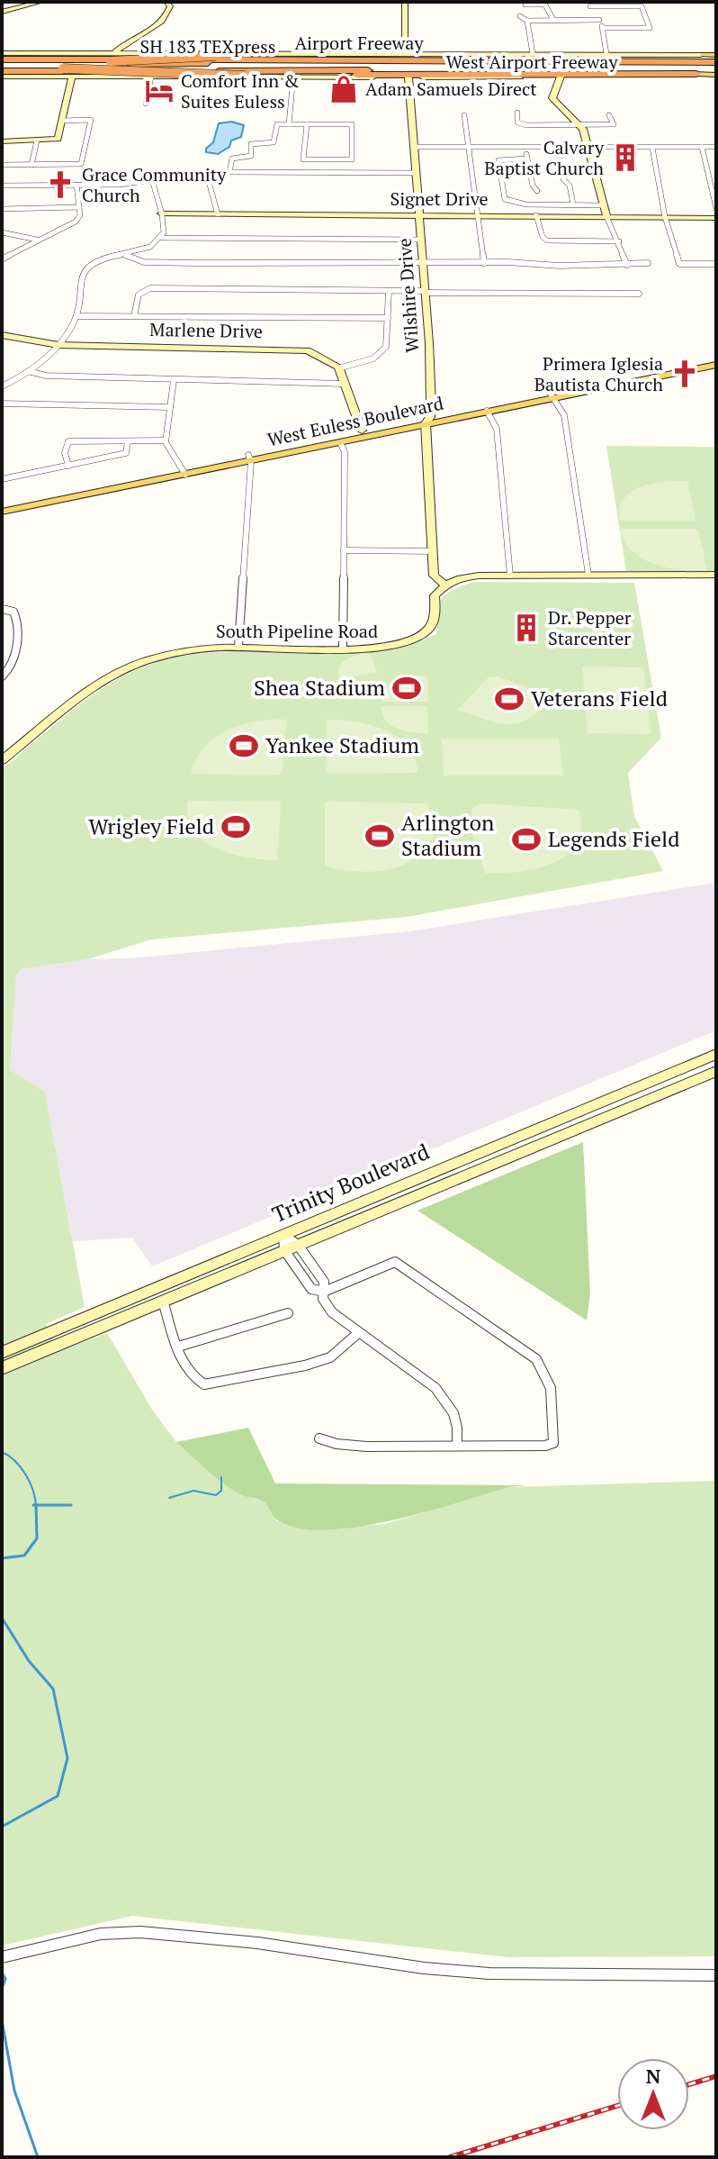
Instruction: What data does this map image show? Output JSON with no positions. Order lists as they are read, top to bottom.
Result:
{
  "streets": {
    "highway": ["Airport Freeway", "SH 183 TEXpress"],
    "main road": ["West Airport Freeway", "West Euless Boulevard"],
    "street": [
      "Signet Drive",
      "Wilshire Drive",
      "Marlene Drive",
      "South Pipeline Road",
      "Trinity Boulevard"
    ]
  },
  "crossings": [
    ["Airport Freeway", "SH 183 TEXpress"],
    ["Airport Freeway", "West Airport Freeway"],
    ["SH 183 TEXpress", "West Airport Freeway"],
    ["West Airport Freeway", "Wilshire Drive"],
    ["Signet Drive", "Wilshire Drive"],
    ["Wilshire Drive", "West Euless Boulevard"],
    ["Wilshire Drive", "South Pipeline Road"]
  ],
  "places": {
    "shop": ["Adam Samuels Direct"],
    "hotel": ["Comfort Inn & Suites Euless"],
    "building": ["Calvary Baptist Church", "Dr. Pepper Starcenter"],
    "church": ["Grace Community Church", "Primera Iglesia Bautista Church"],
    "sports": [
      "Shea Stadium",
      "Veterans Field",
      "Yankee Stadium",
      "Wrigley Field",
      "Arlington Stadium",
      "Legends Field"
    ]
  },
  "north": "top"
}
